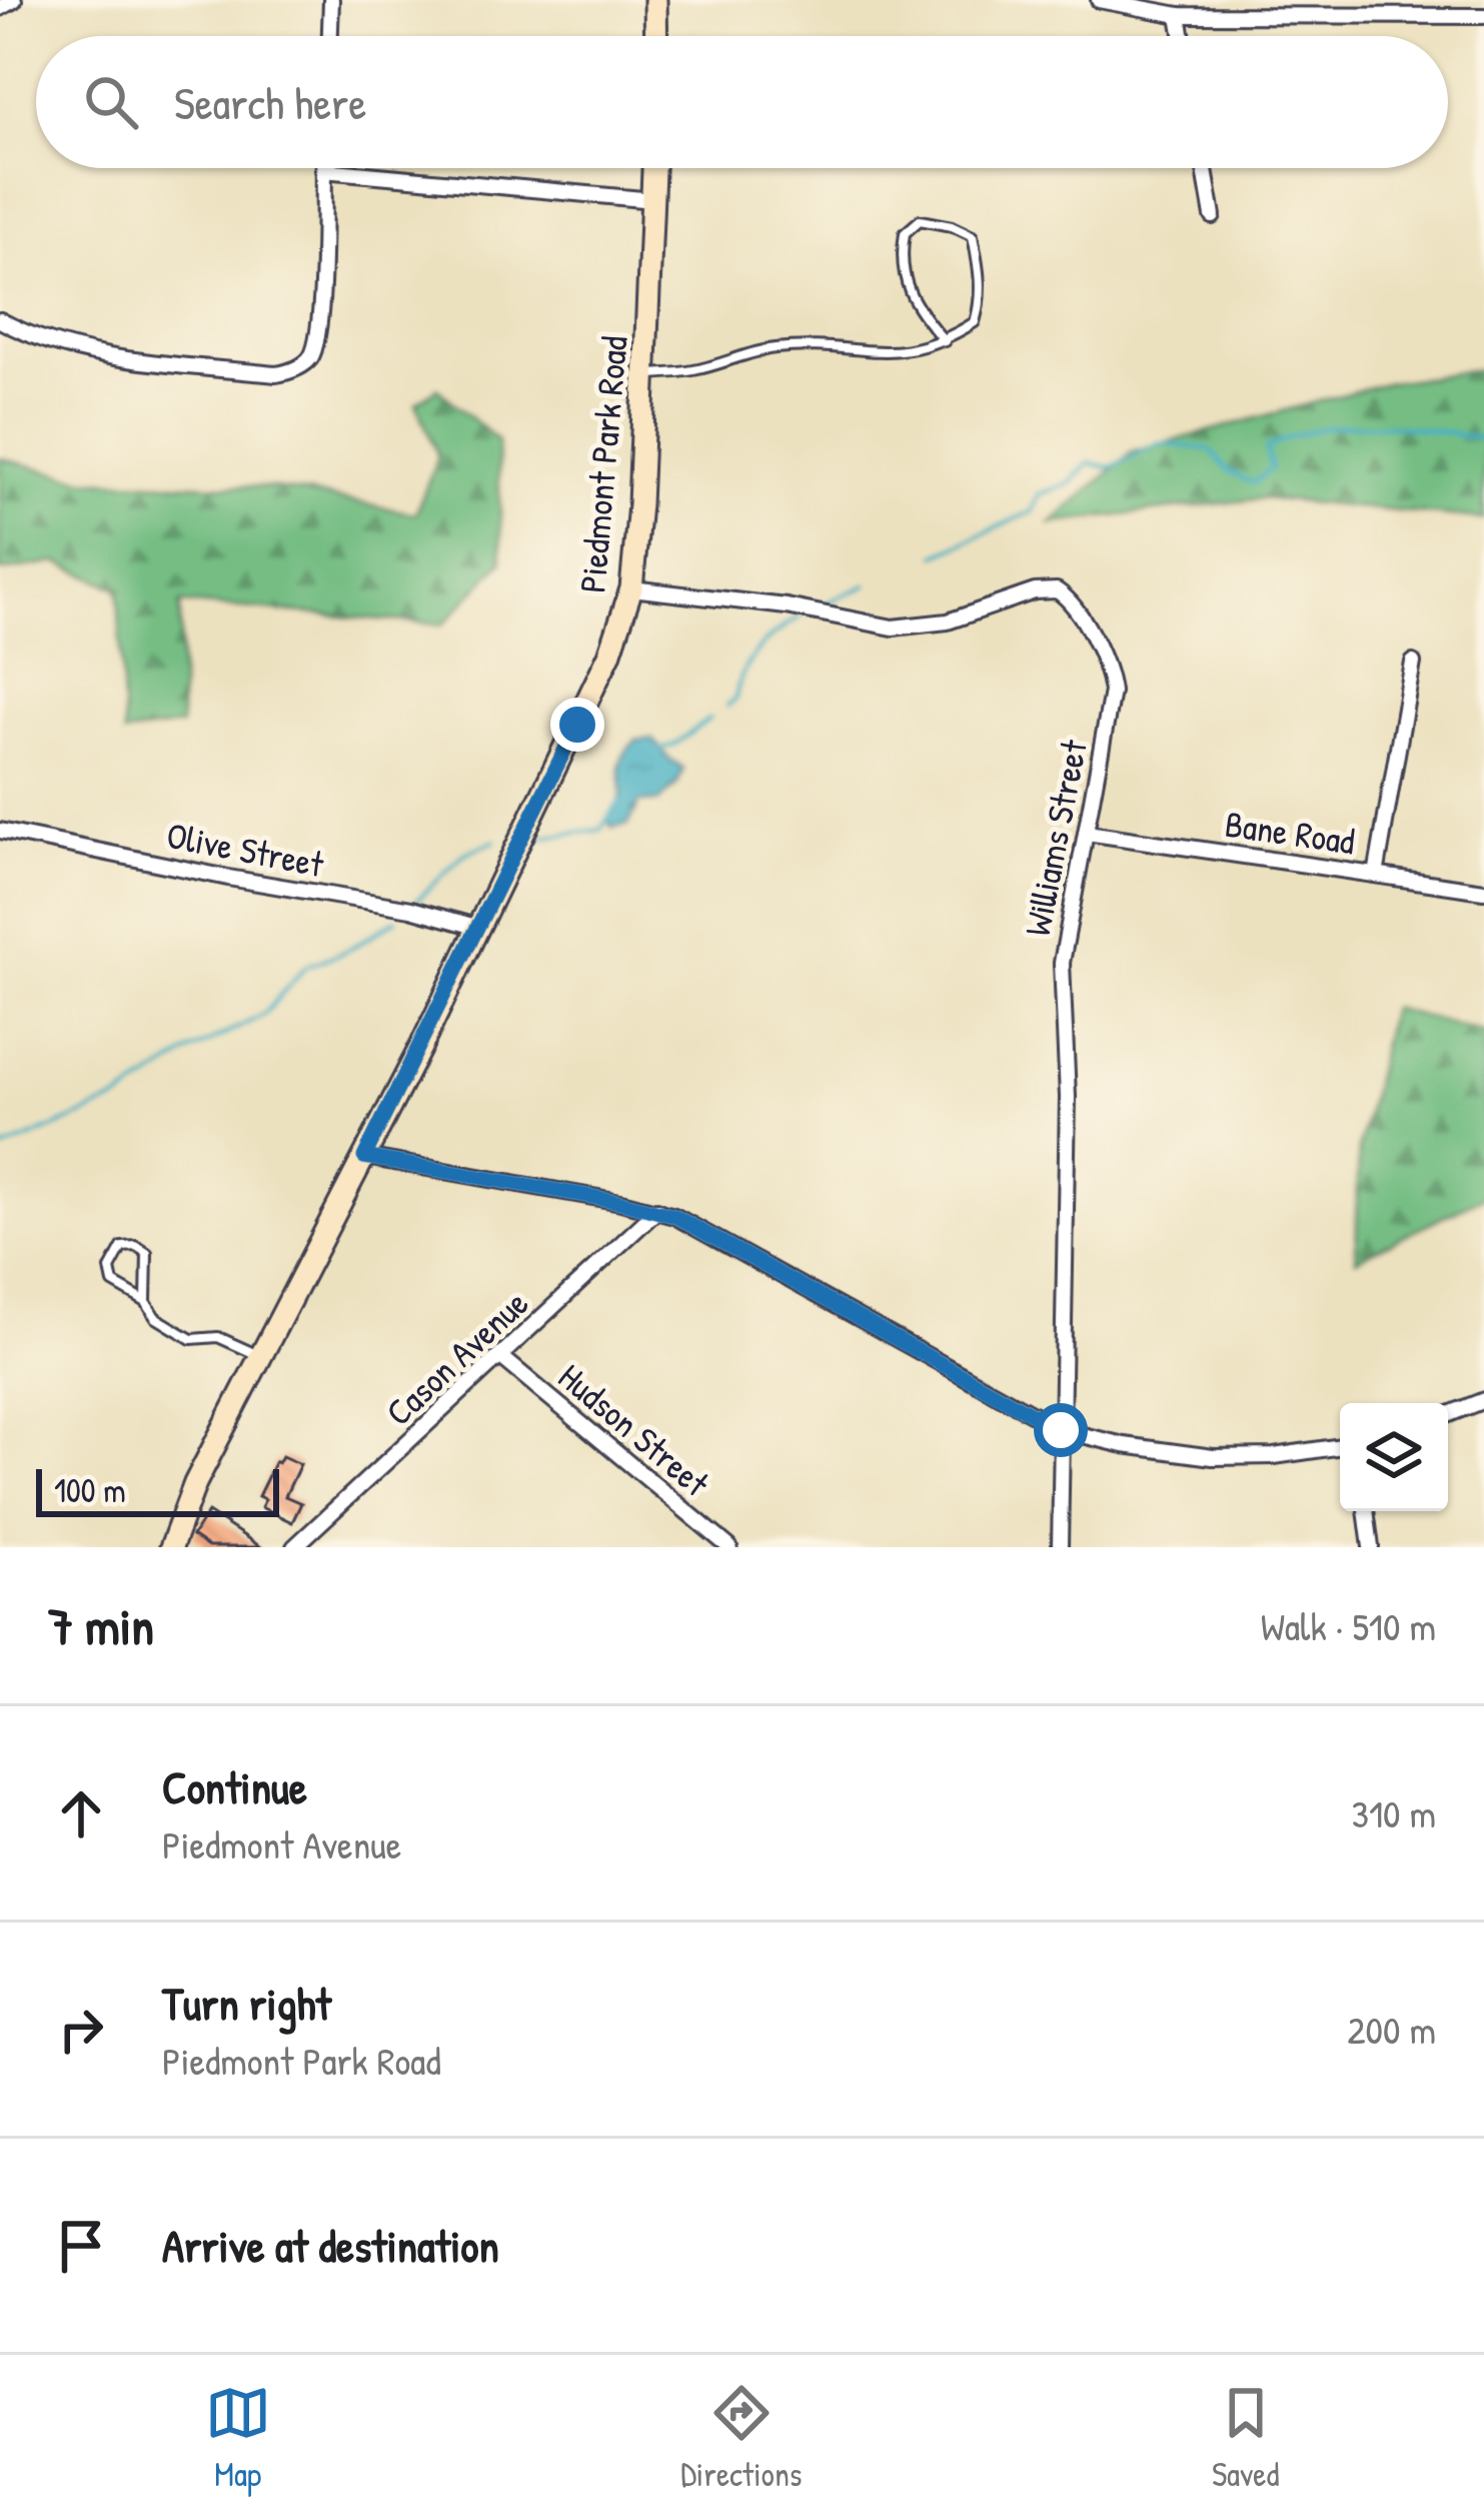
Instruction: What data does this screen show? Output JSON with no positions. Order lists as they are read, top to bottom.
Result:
{
  "streets": {
    "street": [
      "Piedmont Park Road",
      "Bane Road",
      "Williams Street",
      "Olive Street",
      "Cason Avenue",
      "Hudson Street"
    ]
  },
  "crossings": [
    ["Piedmont Park Road", "Williams Street"],
    ["Piedmont Park Road", "Olive Street"],
    ["Bane Road", "Williams Street"],
    ["Cason Avenue", "Hudson Street"]
  ],
  "scale_bar": "100 m",
  "page": {
    "search": "Search here",
    "scale": "100 m",
    "heading": ["7 min", "Walk · 510 m"],
    "list": [
      ["Continue", "Piedmont Avenue", "310 m"],
      ["Turn right", "Piedmont Park Road", "200 m"],
      "Arrive at destination"
    ],
    "nav": ["Map", "Directions", "Saved"]
  }
}
